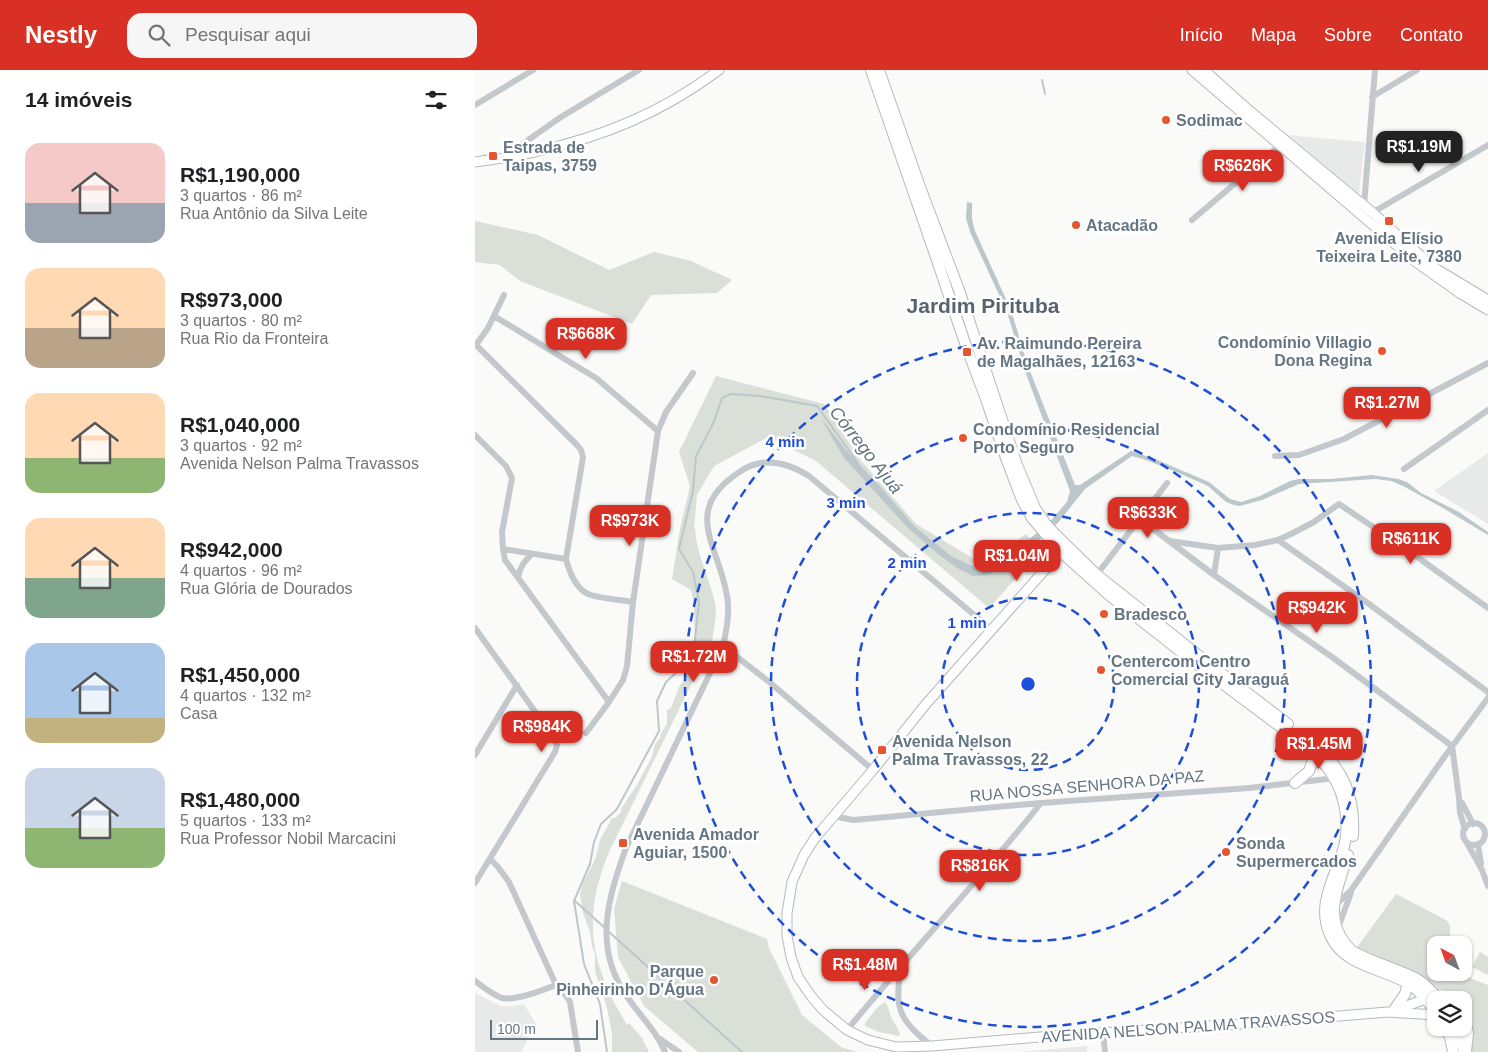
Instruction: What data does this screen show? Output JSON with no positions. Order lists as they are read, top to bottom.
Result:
{
  "streets": {
    "street": ["RUA NOSSA SENHORA DA PAZ", "AVENIDA NELSON PALMA TRAVASSOS"]
  },
  "crossings": [
    ["RUA NOSSA SENHORA DA PAZ", "AVENIDA NELSON PALMA TRAVASSOS"]
  ],
  "districts": ["Jardim Pirituba"],
  "water": ["Córrego Ajuá"],
  "places": {
    "other": [
      "Sodimac",
      "Atacadão",
      "Condomínio Villagio Dona Regina",
      "Condomínio Residencial Porto Seguro",
      "Bradesco",
      "Centercom Centro Comercial City Jaraguá",
      "Sonda Supermercados",
      "Parque Pinheirinho D'Água"
    ],
    "transit": [
      "Estrada de Taipas, 3759",
      "Avenida Elísio Teixeira Leite, 7380",
      "Av. Raimundo Pereira de Magalhães, 12163",
      "Avenida Nelson Palma Travassos, 22",
      "Avenida Amador Aguiar, 1500"
    ]
  },
  "scale_bar": "100 m",
  "north": "top left",
  "page": {
    "header": "Nestly",
    "search": "Pesquisar aqui",
    "nav": [
      "Início",
      "Mapa",
      "Sobre",
      "Contato"
    ],
    "heading": "14 imóveis",
    "list": [
      {
        "name": "R$1,190,000",
        "note": "3 quartos · 86 m² · Rua Antônio da Silva Leite"
      },
      {
        "name": "R$973,000",
        "note": "3 quartos · 80 m² · Rua Rio da Fronteira"
      },
      {
        "name": "R$1,040,000",
        "note": "3 quartos · 92 m² · Avenida Nelson Palma Travassos"
      },
      {
        "name": "R$942,000",
        "note": "4 quartos · 96 m² · Rua Glória de Dourados"
      },
      {
        "name": "R$1,450,000",
        "note": "4 quartos · 132 m² · Casa"
      },
      {
        "name": "R$1,480,000",
        "note": "5 quartos · 133 m² · Rua Professor Nobil Marcacini"
      }
    ],
    "price": [
      "R$1.19M",
      "R$626K",
      "R$668K",
      "R$1.27M",
      "R$633K",
      "R$973K",
      "R$611K",
      "R$1.04M",
      "R$942K",
      "R$1.72M",
      "R$984K",
      "R$1.45M",
      "R$816K",
      "R$1.48M"
    ],
    "scale": "100 m"
  },
  "rings": [
    "4 min",
    "3 min",
    "2 min",
    "1 min"
  ]
}
